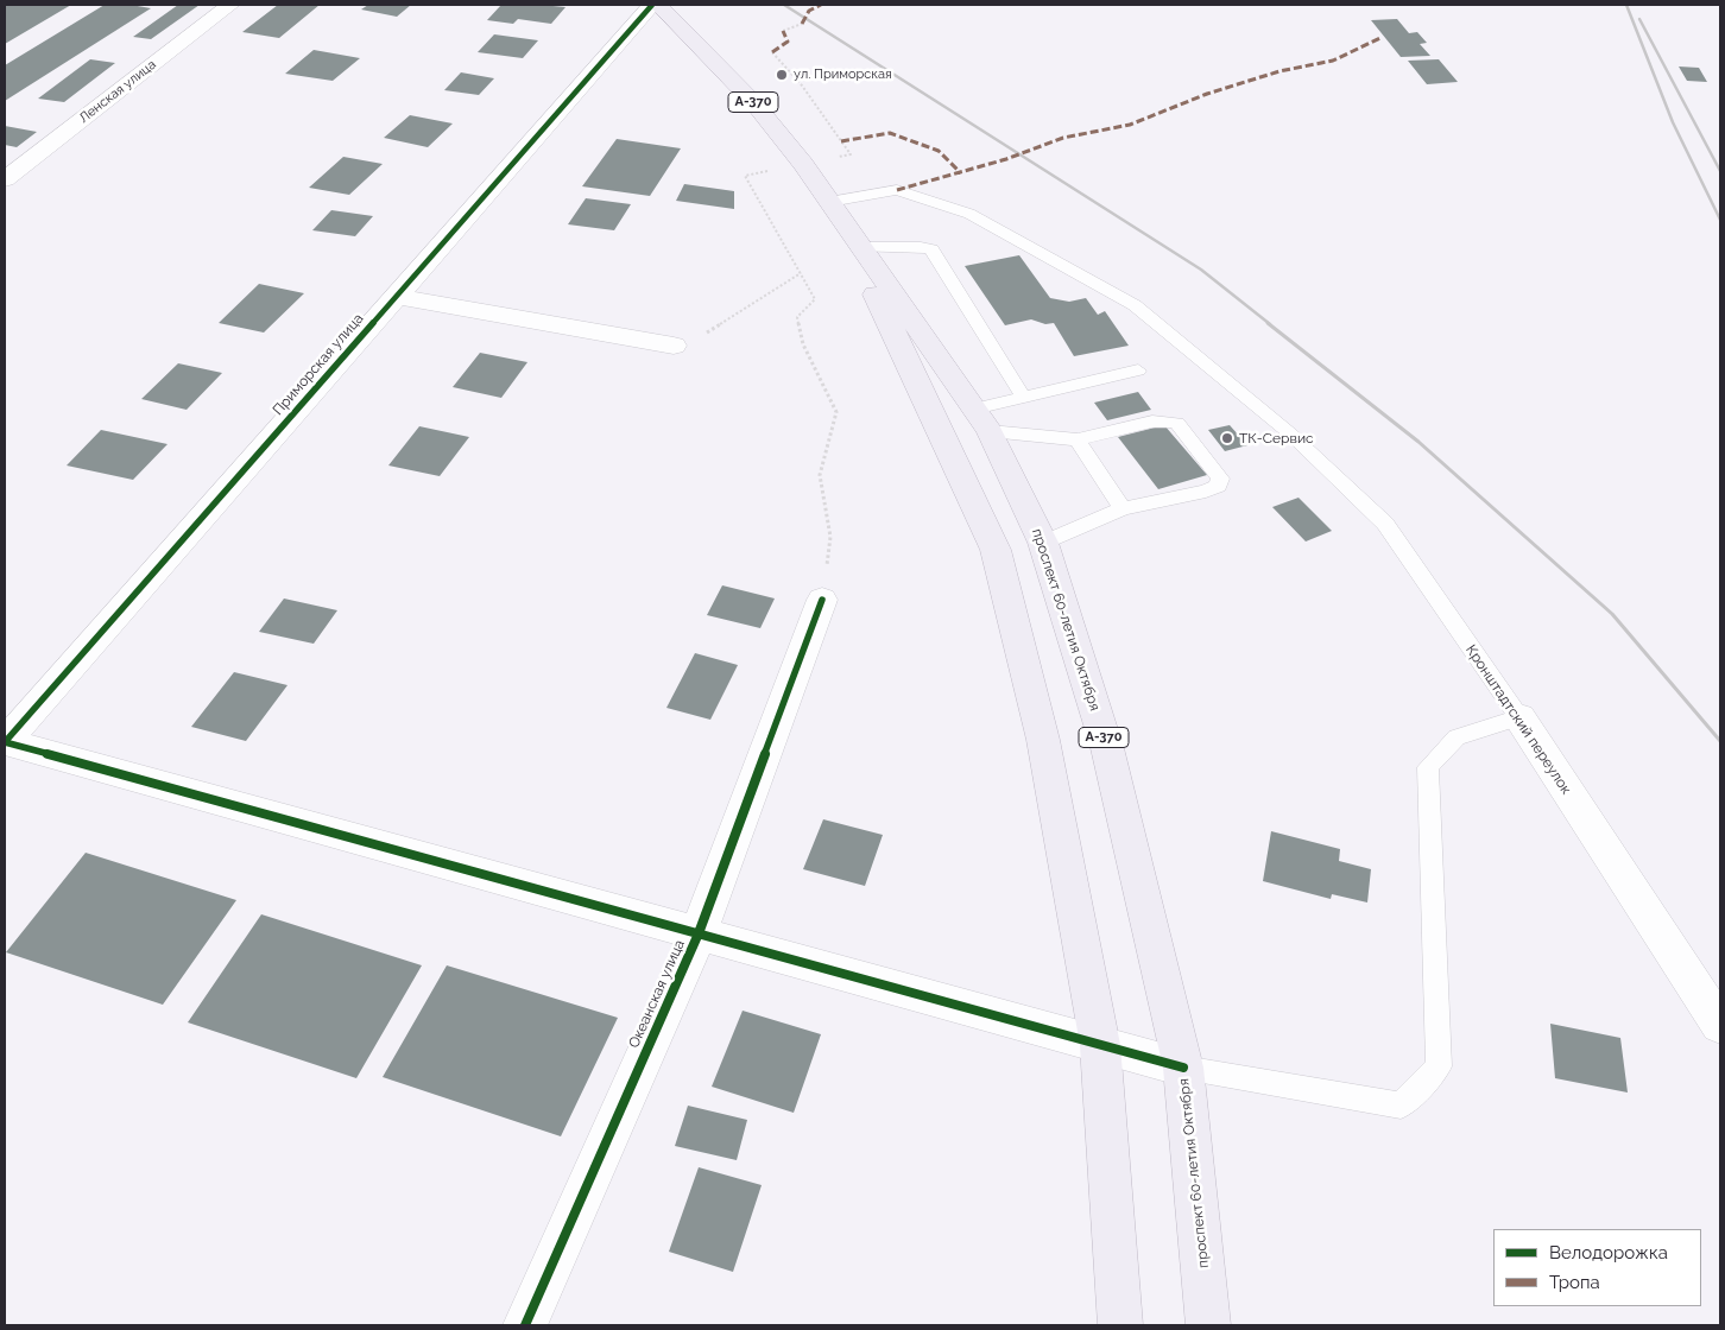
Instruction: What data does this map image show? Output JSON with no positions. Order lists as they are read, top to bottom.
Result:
{
  "streets": {
    "highway": ["А-370", "проспект 60-летия Октября"],
    "street": [
      "Ленская улица",
      "Приморская улица",
      "Кронштадтский переулок",
      "Океанская улица"
    ]
  },
  "crossings": [
    ["проспект 60-летия Октября", "Кронштадтский переулок"]
  ],
  "places": ["ул. Приморская", "ТК-Сервис"],
  "legend": ["Велодорожка", "Тропа"]
}
